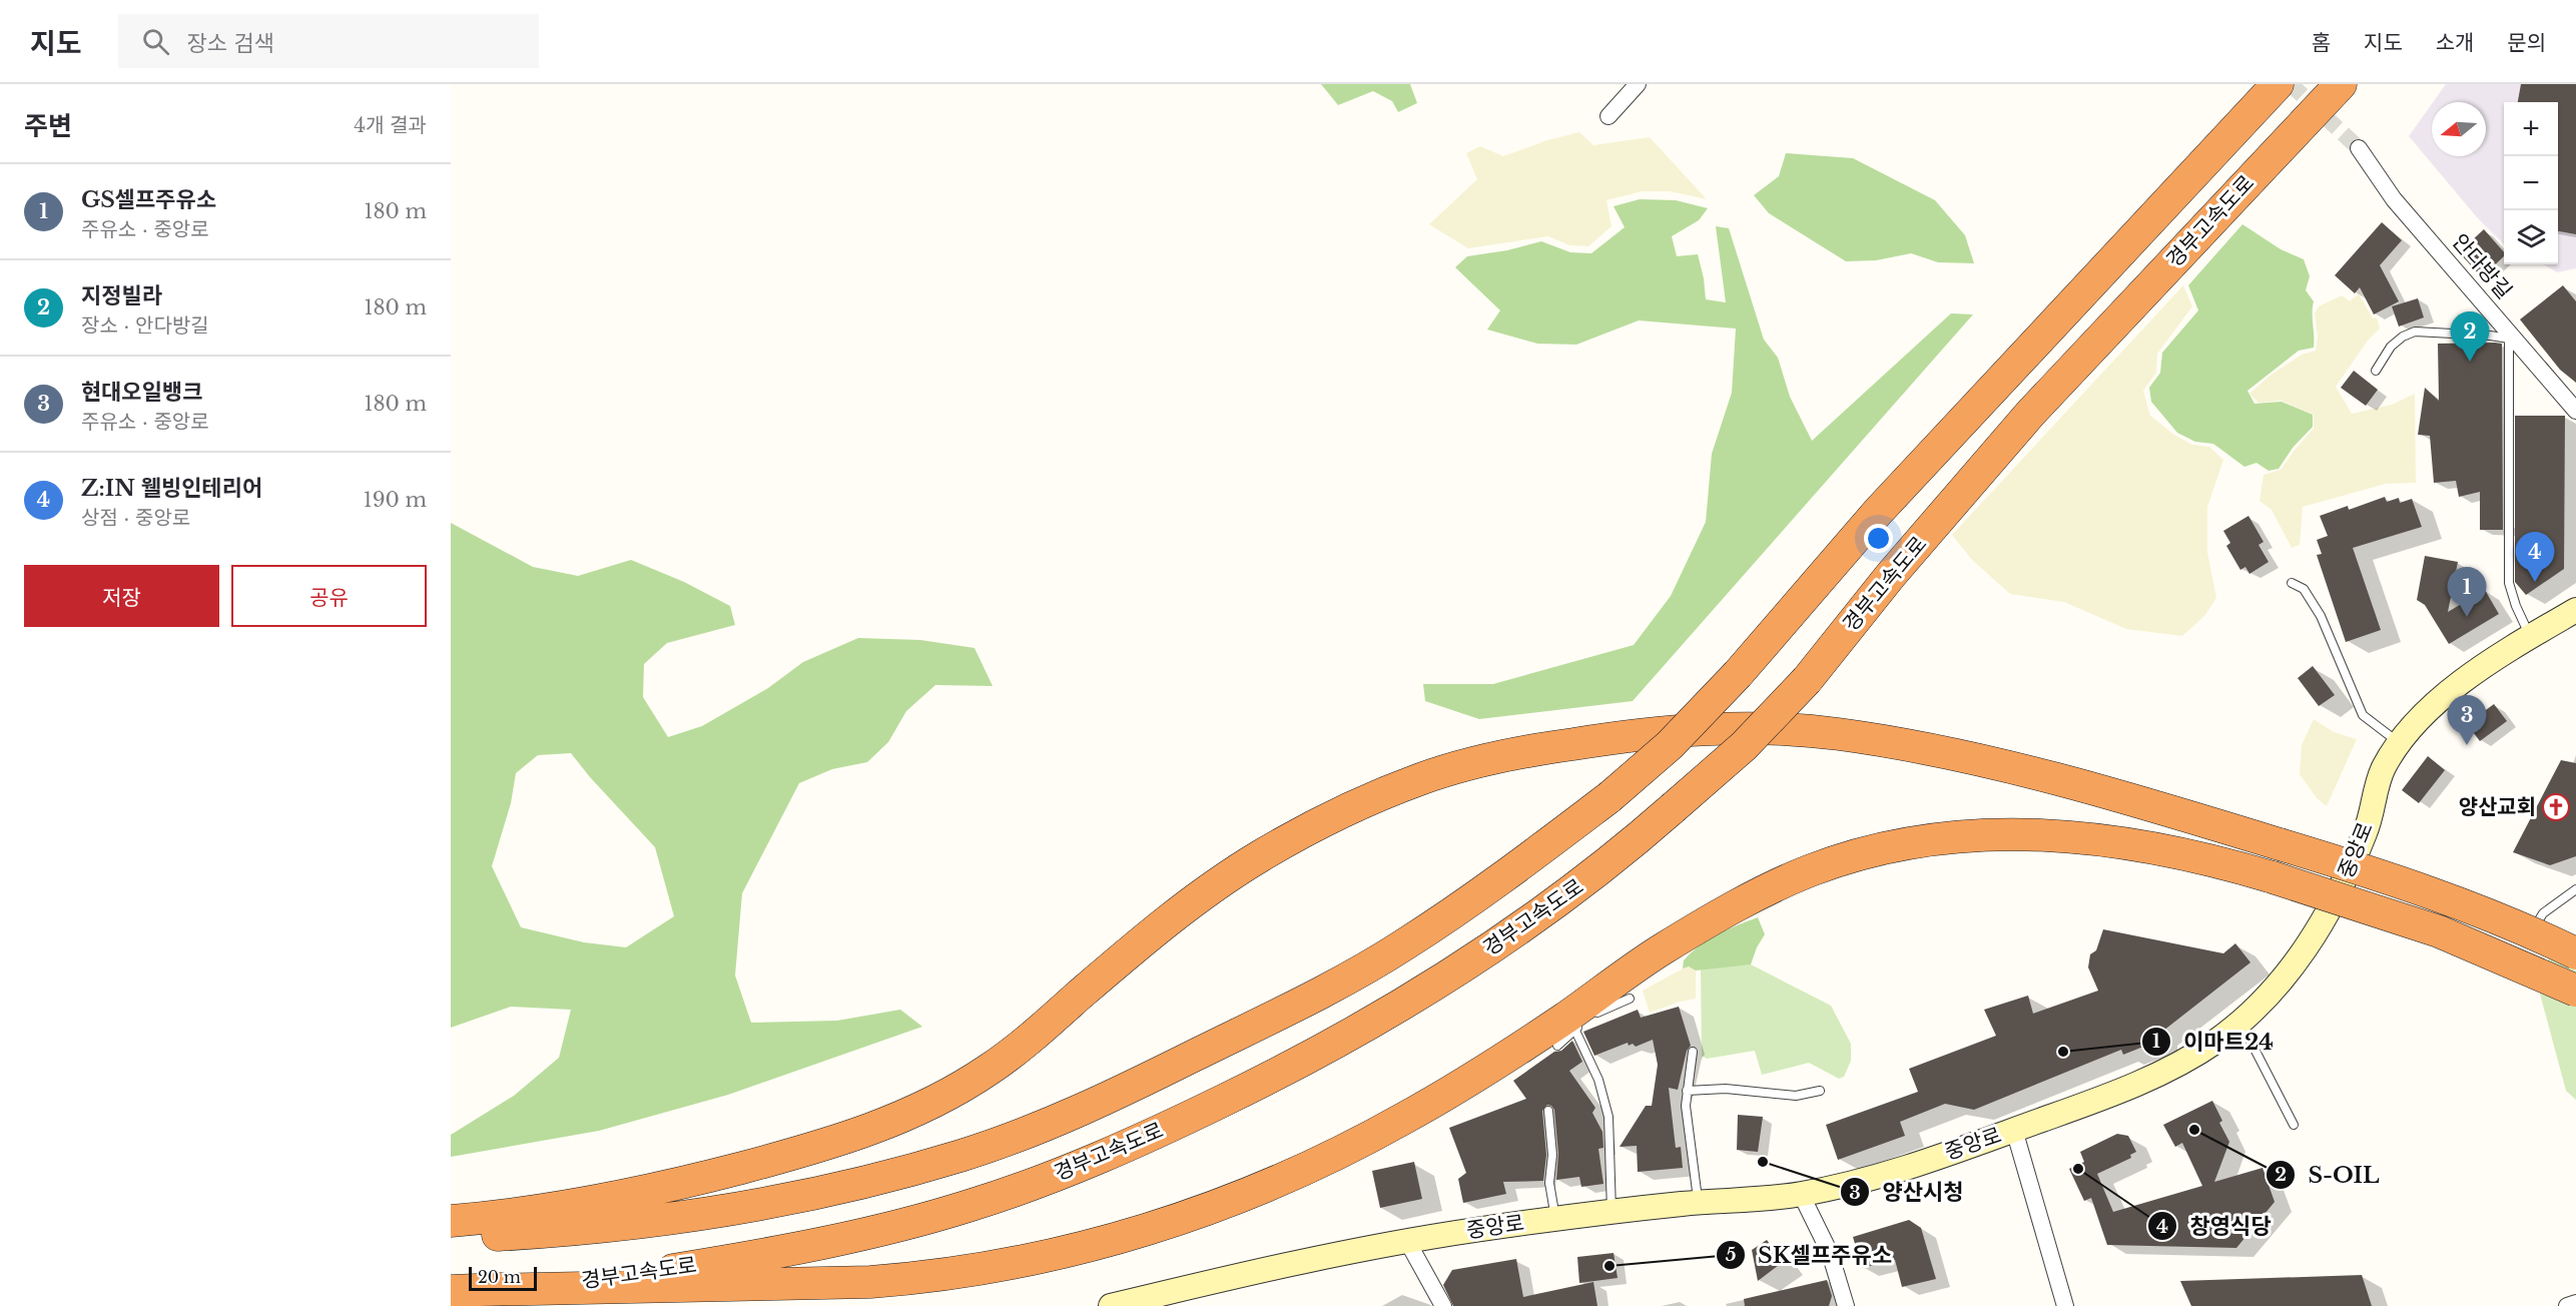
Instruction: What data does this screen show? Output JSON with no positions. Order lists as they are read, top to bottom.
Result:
{
  "streets": {
    "highway": ["경부고속도로"],
    "main road": ["중앙로"],
    "street": ["안다방길"]
  },
  "places": {
    "church": ["양산교회"],
    "other": [
      "이마트24",
      "S-OIL",
      "양산시청",
      "창영식당",
      "SK셀프주유소"
    ]
  },
  "scale_bar": "20 m",
  "north": "left",
  "page": {
    "header": "지도",
    "search": "장소 검색",
    "nav": [
      "홈",
      "지도",
      "소개",
      "문의"
    ],
    "heading": ["주변", "4개 결과"],
    "map_buttons": ["+", "−"],
    "list": [
      {
        "mark": "1",
        "name": "GS셀프주유소",
        "note": "주유소 · 중앙로",
        "value": "180 m"
      },
      {
        "mark": "2",
        "name": "지정빌라",
        "note": "장소 · 안다방길",
        "value": "180 m"
      },
      {
        "mark": "3",
        "name": "현대오일뱅크",
        "note": "주유소 · 중앙로",
        "value": "180 m"
      },
      {
        "mark": "4",
        "name": "Z:IN 웰빙인테리어",
        "note": "상점 · 중앙로",
        "value": "190 m"
      }
    ],
    "pins": [
      "2",
      "4",
      "1",
      "3"
    ],
    "buttons": ["저장", "공유"],
    "scale": "20 m"
  }
}
